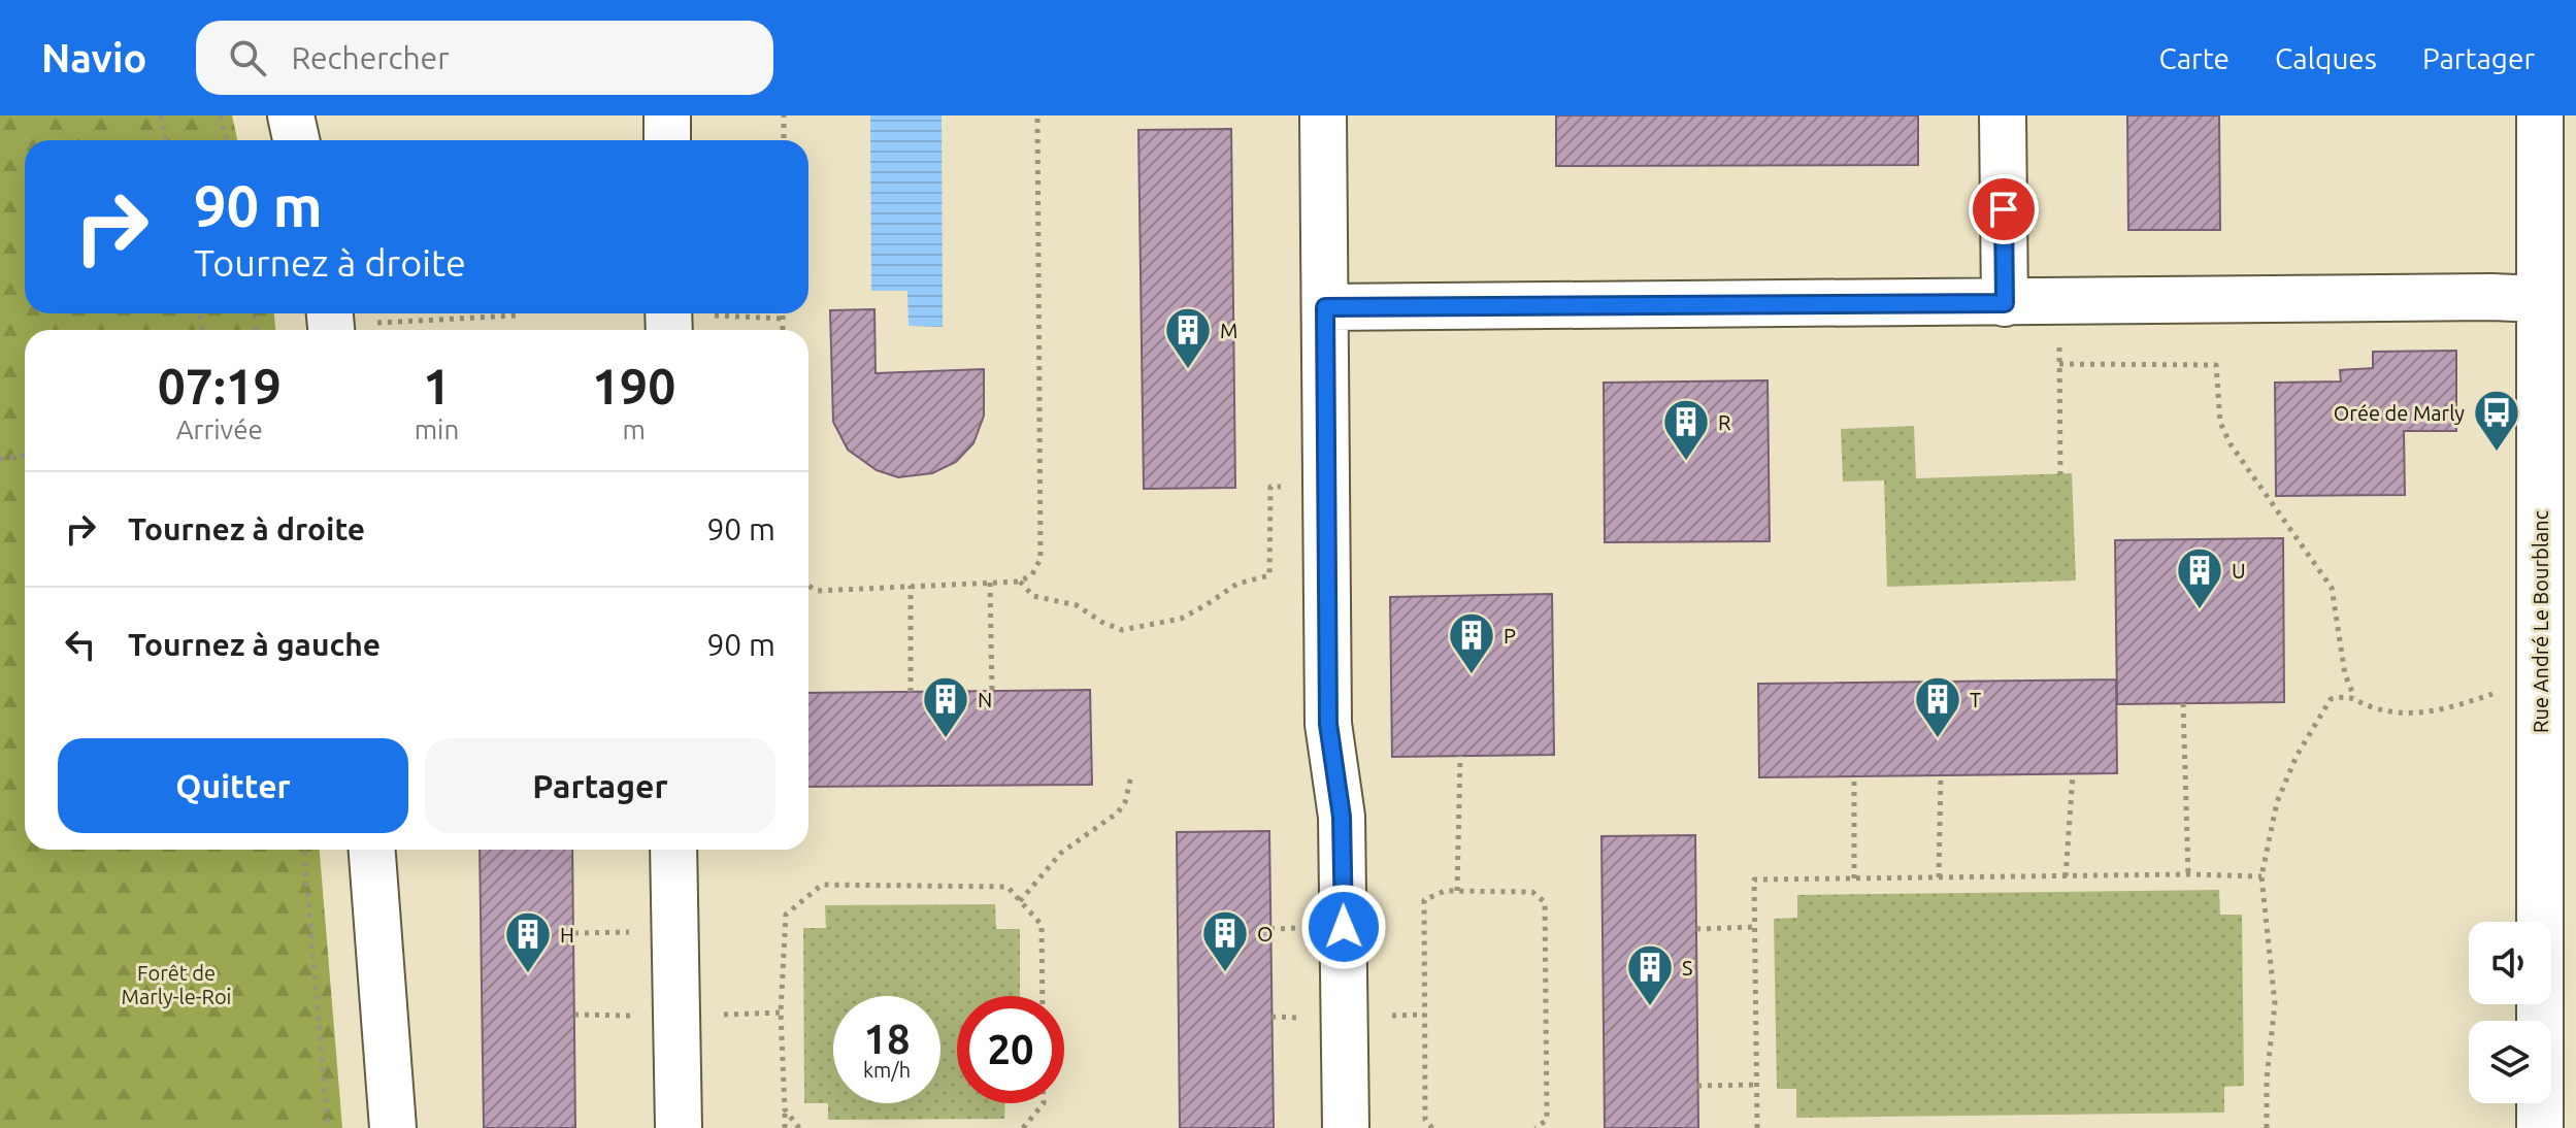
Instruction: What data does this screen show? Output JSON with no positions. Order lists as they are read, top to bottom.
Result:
{
  "streets": {
    "street": ["Rue André Le Bourblanc"]
  },
  "parks": ["Forêt de Marly-le-Roi"],
  "places": {
    "building": [
      "M",
      "R",
      "U",
      "P",
      "N",
      "T",
      "O",
      "H",
      "S"
    ],
    "bus stop": ["Orée de Marly"]
  },
  "page": {
    "header": "Navio",
    "search": "Rechercher",
    "nav": ["Carte", "Calques", "Partager"],
    "turn": ["90 m", "Tournez à droite"],
    "eta": [
      "07:19",
      "Arrivée",
      "1",
      "min",
      "190",
      "m"
    ],
    "list": [
      {
        "name": "Tournez à droite",
        "value": "90 m"
      },
      {
        "name": "Tournez à gauche",
        "value": "90 m"
      }
    ],
    "buttons": ["Quitter", "Partager"],
    "speed": "18 km/h",
    "limit": "20"
  }
}
